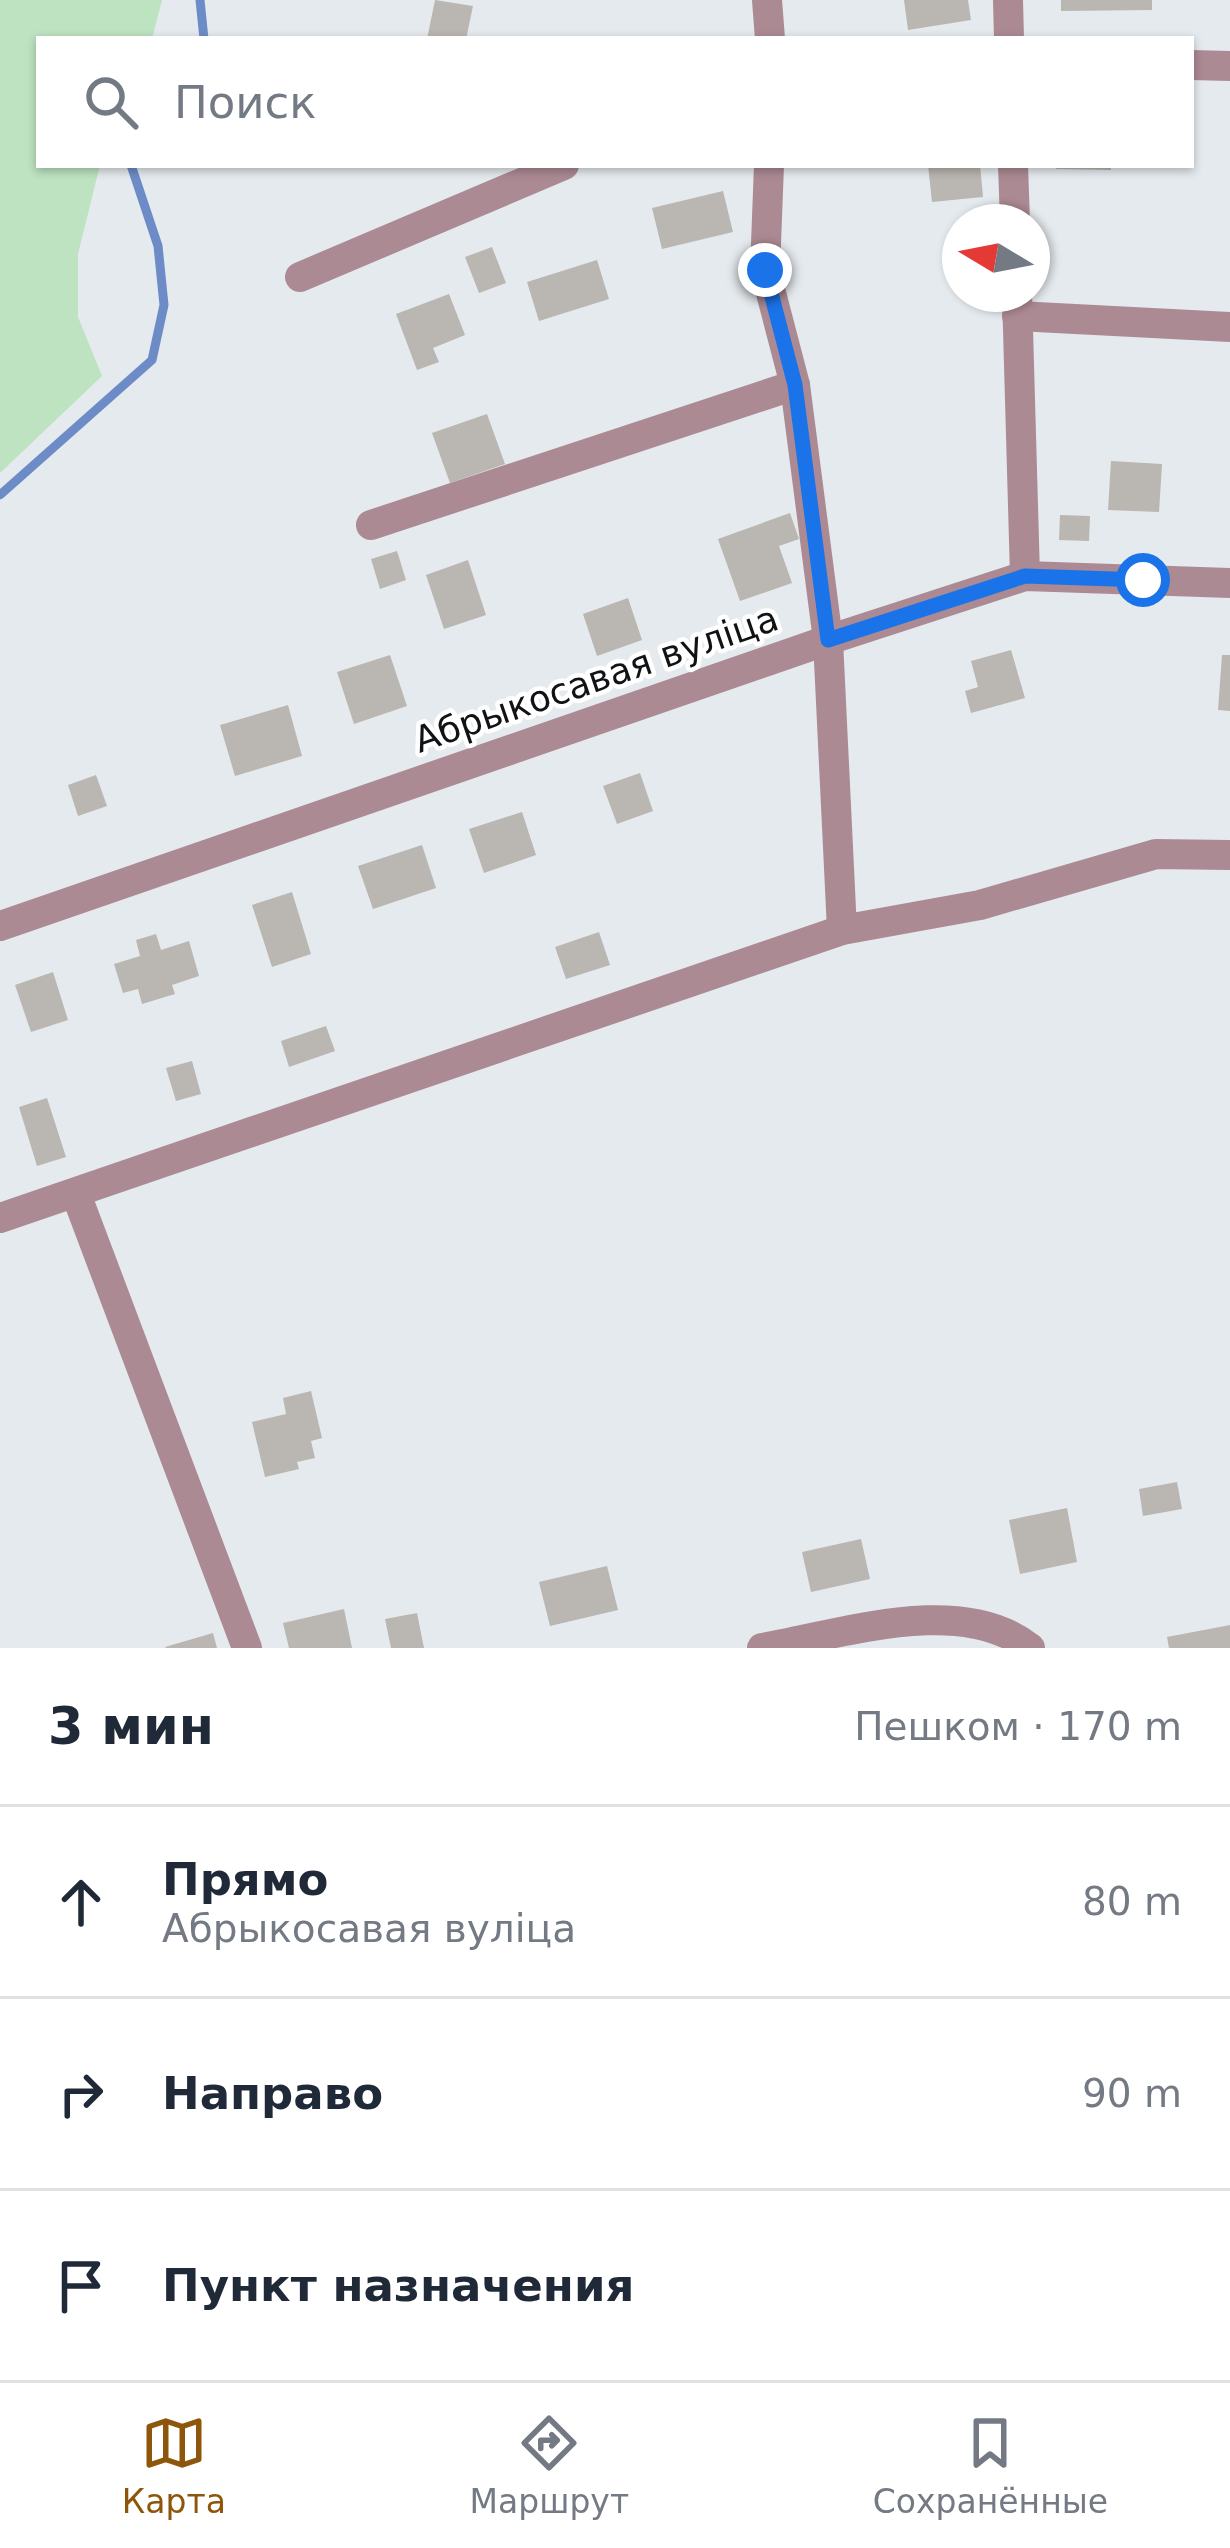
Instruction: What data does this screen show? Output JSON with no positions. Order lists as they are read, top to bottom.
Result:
{
  "streets": {
    "street": ["Абрыкосавая вуліца"]
  },
  "north": "left",
  "page": {
    "search": "Поиск",
    "heading": ["3 мин", "Пешком · 170 m"],
    "list": [
      ["Прямо", "Абрыкосавая вуліца", "80 m"],
      ["Направо", "90 m"],
      "Пункт назначения"
    ],
    "nav": ["Карта", "Маршрут", "Сохранённые"]
  }
}
